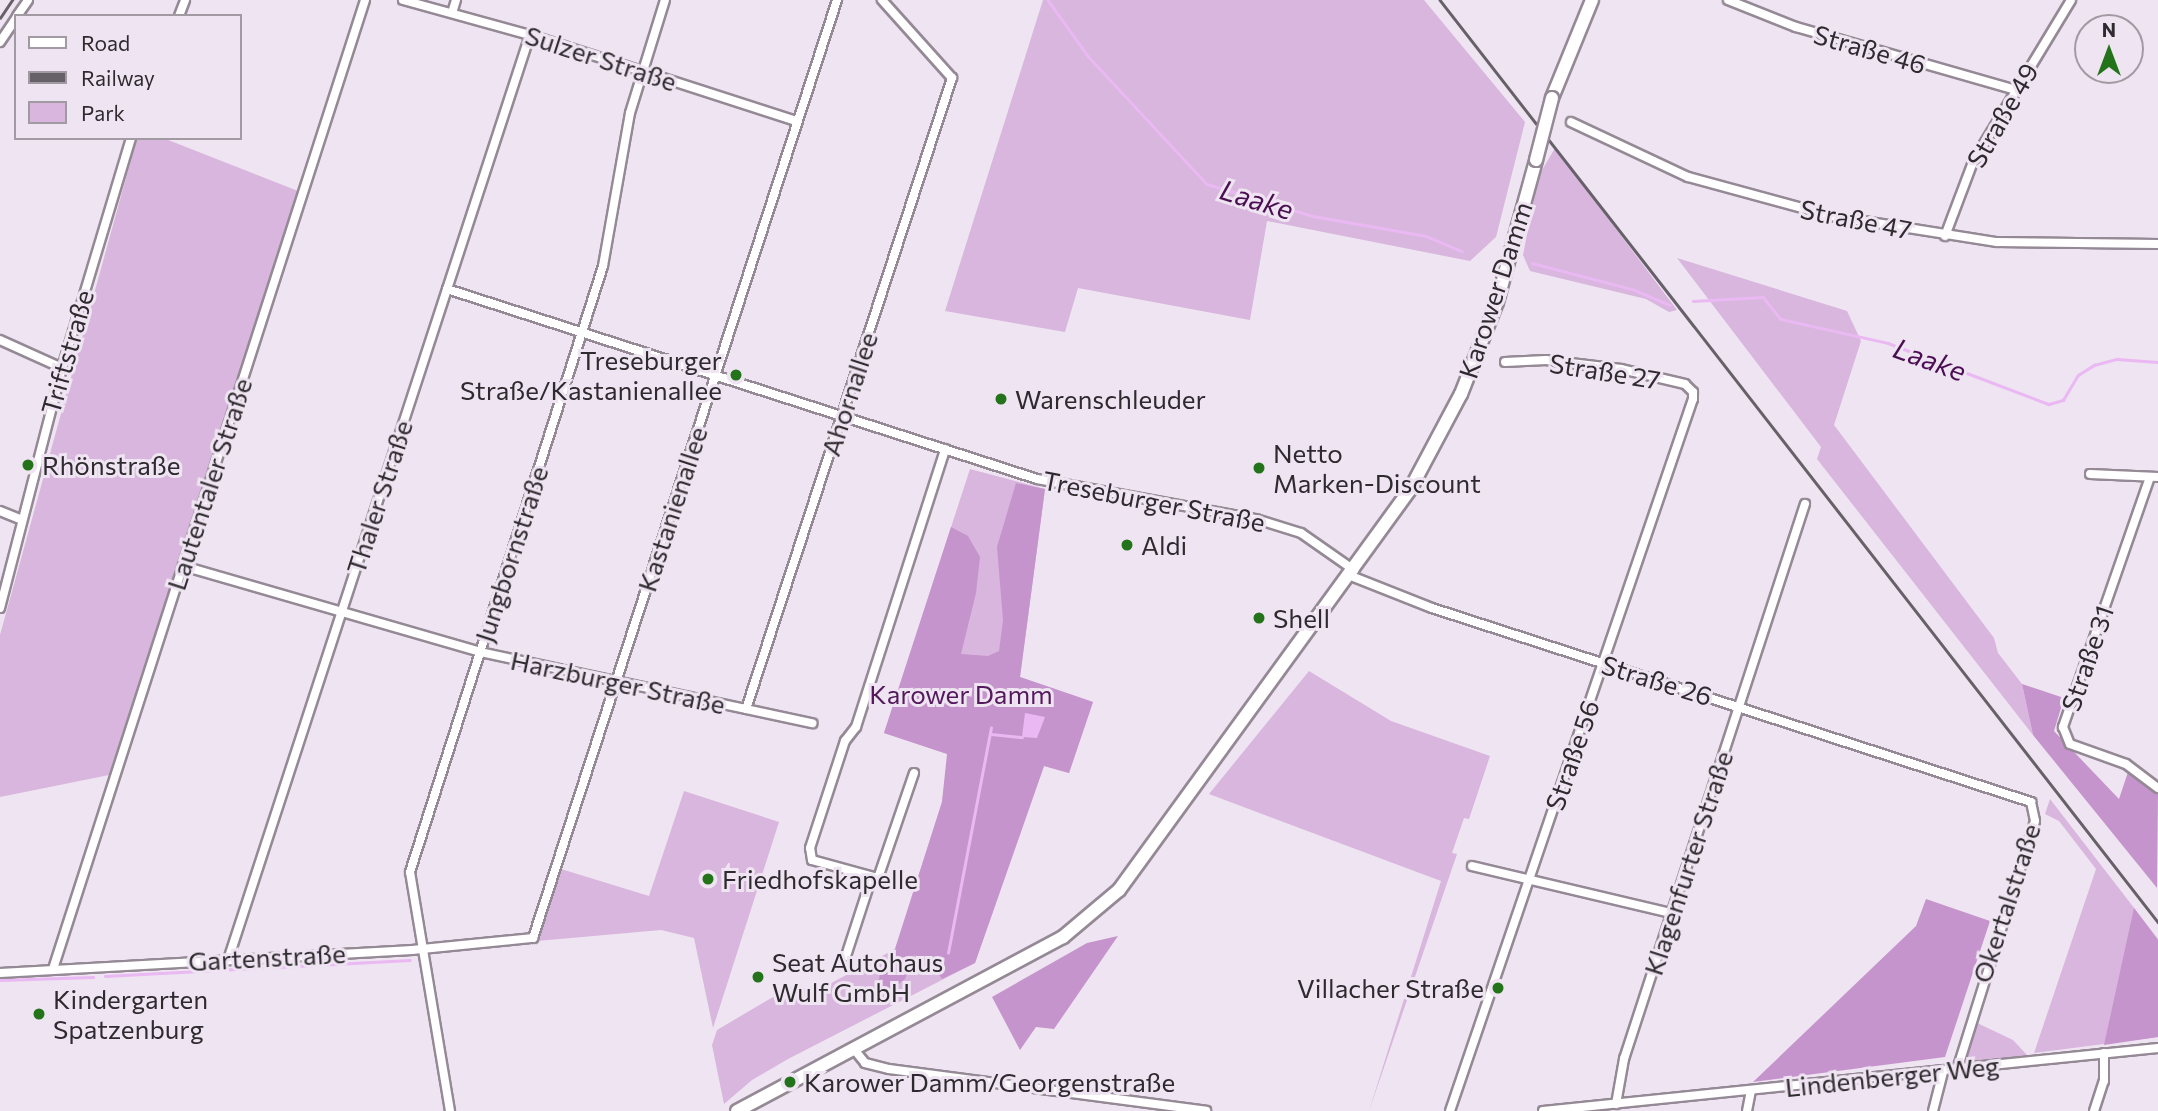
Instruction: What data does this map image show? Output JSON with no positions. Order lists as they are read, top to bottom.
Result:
{
  "streets": {
    "main road": ["Karower Damm"],
    "street": [
      "Straße 46",
      "Sulzer Straße",
      "Straße 49",
      "Straße 47",
      "Triftstraße",
      "Straße 27",
      "Ahornallee",
      "Lautentaler Straße",
      "Thaler Straße",
      "Treseburger Straße",
      "Kastanienallee",
      "Jungbornstraße",
      "Straße 31",
      "Straße 26",
      "Harzburger Straße",
      "Straße 56",
      "Klagenfurter Straße",
      "Okertalstraße",
      "Gartenstraße",
      "Lindenberger Weg"
    ]
  },
  "crossings": [
    ["Straße 46", "Straße 49"],
    ["Sulzer Straße", "Thaler Straße"],
    ["Sulzer Straße", "Kastanienallee"],
    ["Sulzer Straße", "Jungbornstraße"],
    ["Straße 49", "Straße 47"],
    ["Karower Damm", "Treseburger Straße"],
    ["Karower Damm", "Straße 26"],
    ["Straße 27", "Straße 56"],
    ["Ahornallee", "Treseburger Straße"],
    ["Ahornallee", "Harzburger Straße"],
    ["Lautentaler Straße", "Harzburger Straße"],
    ["Lautentaler Straße", "Gartenstraße"],
    ["Thaler Straße", "Treseburger Straße"],
    ["Thaler Straße", "Harzburger Straße"],
    ["Thaler Straße", "Gartenstraße"],
    ["Treseburger Straße", "Kastanienallee"],
    ["Treseburger Straße", "Jungbornstraße"],
    ["Treseburger Straße", "Straße 26"],
    ["Kastanienallee", "Harzburger Straße"],
    ["Kastanienallee", "Gartenstraße"],
    ["Jungbornstraße", "Harzburger Straße"],
    ["Jungbornstraße", "Gartenstraße"],
    ["Straße 26", "Straße 56"],
    ["Straße 26", "Klagenfurter Straße"],
    ["Straße 26", "Okertalstraße"],
    ["Klagenfurter Straße", "Lindenberger Weg"],
    ["Okertalstraße", "Lindenberger Weg"]
  ],
  "water": ["Laake"],
  "parks": ["Karower Damm"],
  "places": [
    "Treseburger Straße/Kastanienallee",
    "Warenschleuder",
    "Rhönstraße",
    "Netto Marken-Discount",
    "Aldi",
    "Shell",
    "Friedhofskapelle",
    "Seat Autohaus Wulf GmbH",
    "Villacher Straße",
    "Kindergarten Spatzenburg",
    "Karower Damm/Georgenstraße"
  ],
  "legend": ["Road", "Railway", "Park"],
  "north": "top"
}
